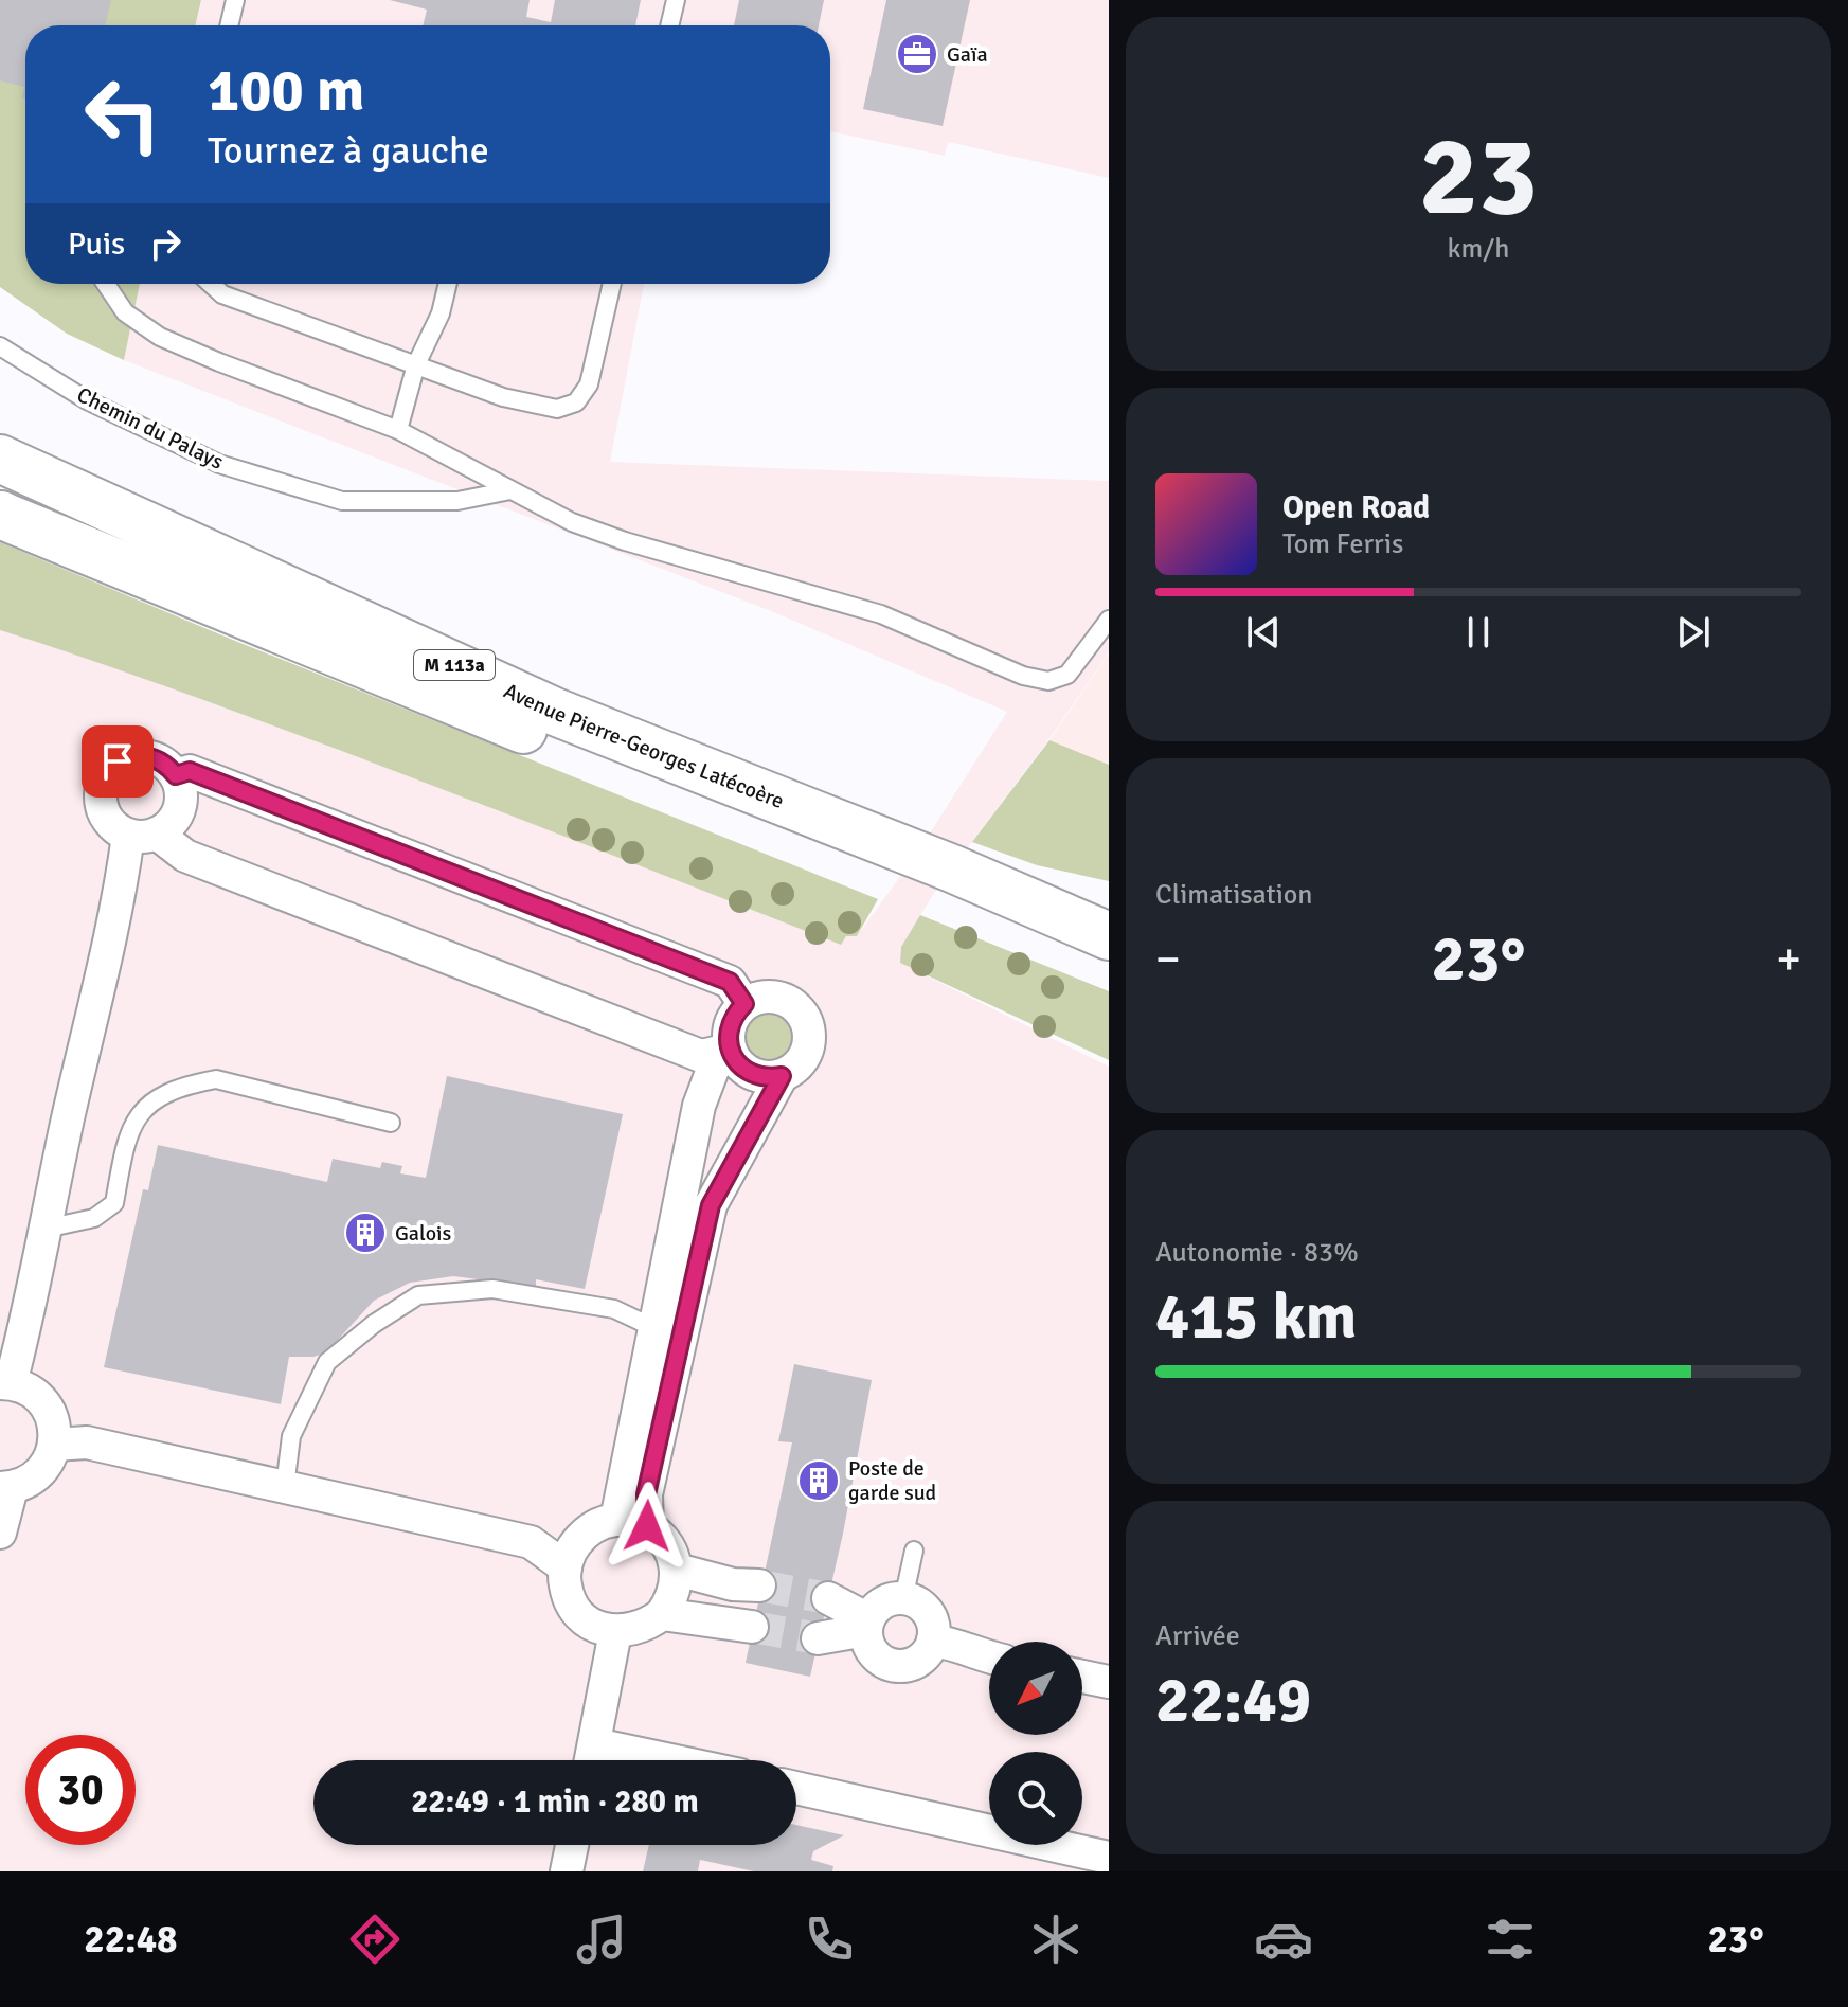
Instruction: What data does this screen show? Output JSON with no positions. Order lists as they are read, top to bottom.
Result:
{
  "streets": {
    "main road": ["M 113a", "Avenue Pierre-Georges Latécoère"],
    "lane": ["Chemin du Palays"]
  },
  "places": {
    "office": ["Gaïa"],
    "building": ["Galois", "Poste de garde sud"]
  },
  "north": "bottom left",
  "page": {
    "tile": [
      ["23", "km/h"],
      "Climatisation",
      ["Autonomie · 83%", "415 km"],
      ["Arrivée", "22:49"]
    ],
    "turn": ["100 m", "Tournez à gauche"],
    "then": "Puis",
    "song": ["Open Road", "Tom Ferris"],
    "heat": ["−", "23°", "+"],
    "limit": "30",
    "trip": "22:49 · 1 min · 280 m",
    "tabs": ["22:48", "23°"]
  }
}
